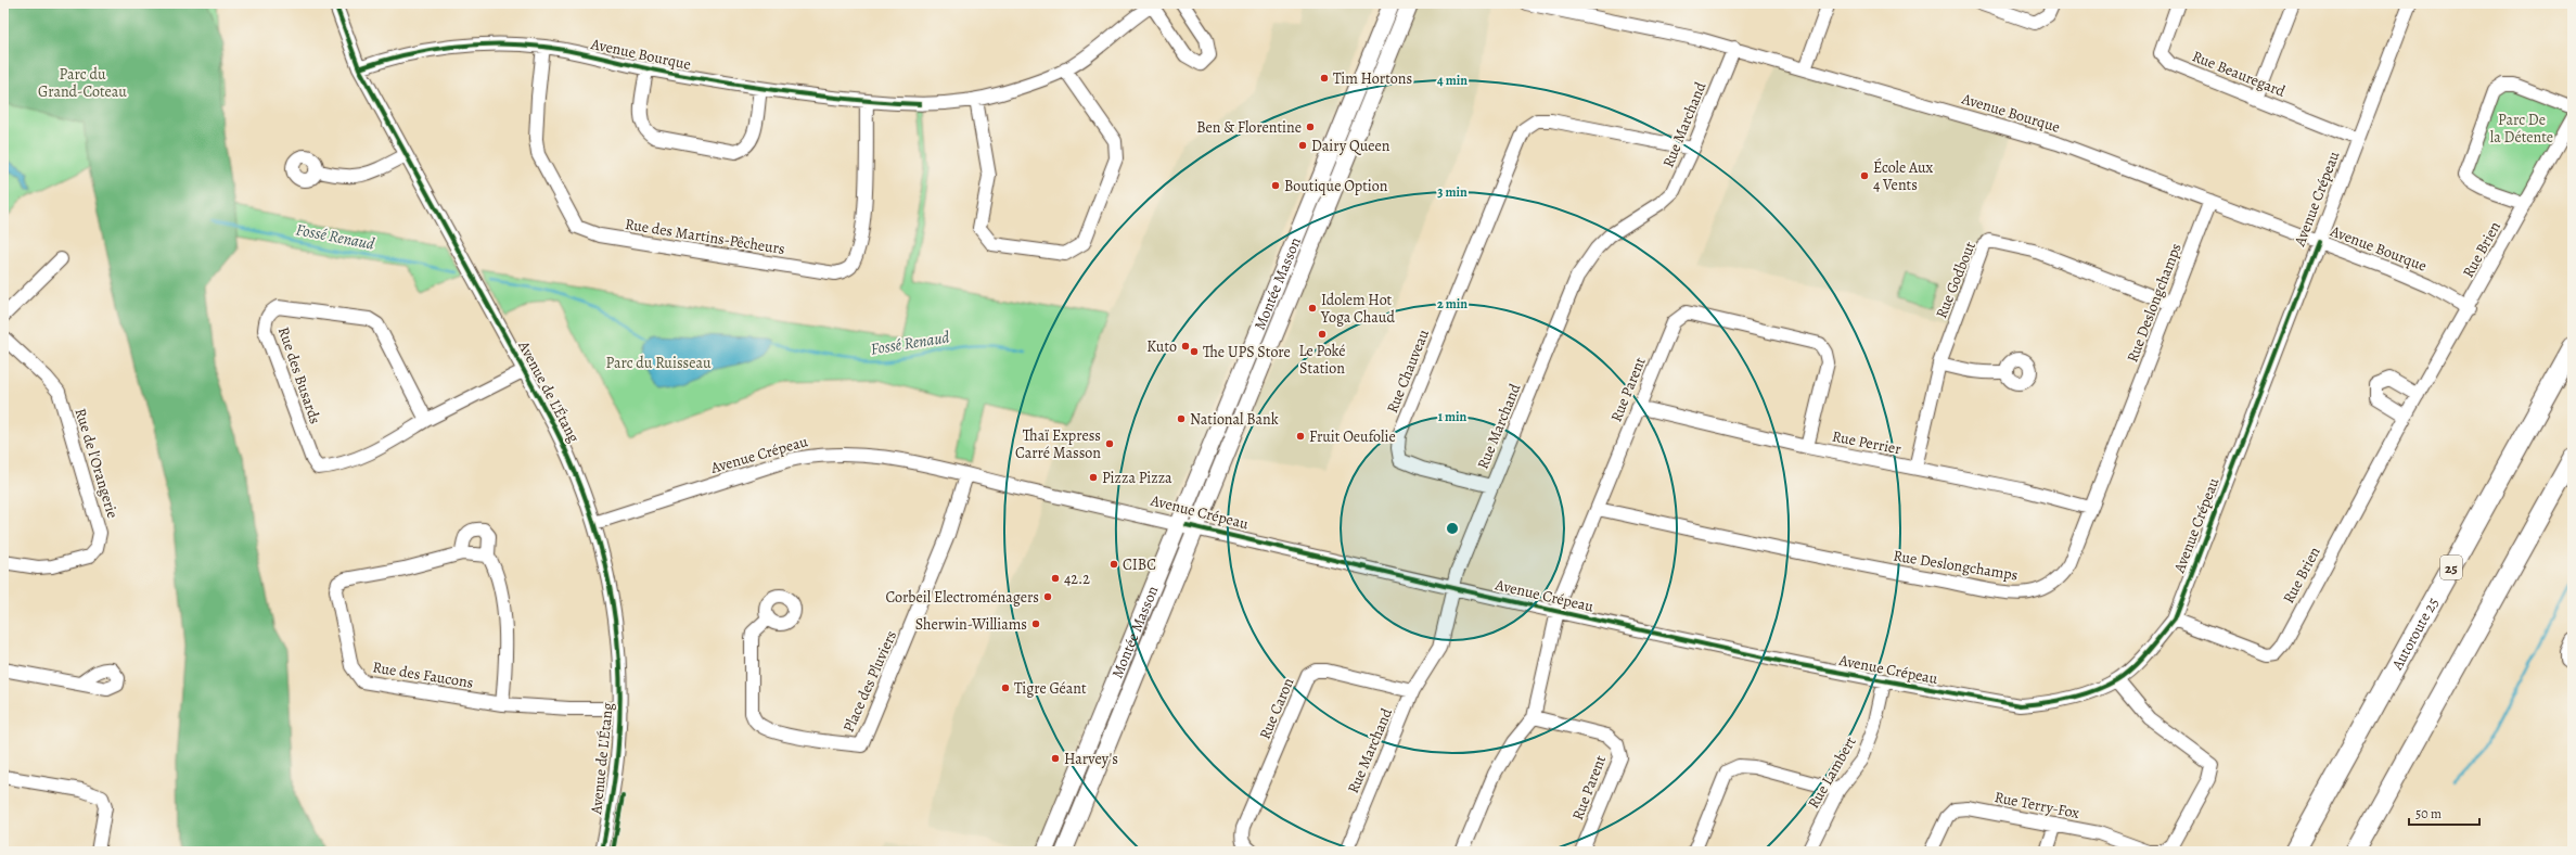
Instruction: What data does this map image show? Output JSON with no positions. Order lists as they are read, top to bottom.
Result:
{
  "streets": {
    "highway": ["25", "Autoroute 25"],
    "main road": ["Montée Masson"],
    "street": [
      "Avenue Bourque",
      "Rue Beauregard",
      "Rue Marchand",
      "Avenue Crépeau",
      "Rue des Martins-Pêcheurs",
      "Rue Brien",
      "Rue Godbout",
      "Rue Deslongchamps",
      "Rue Chauveau",
      "Rue des Busards",
      "Rue Parent",
      "Avenue de L'Étang",
      "Rue Perrier",
      "Rue de l'Orangerie",
      "Rue des Faucons",
      "Place des Pluviers",
      "Rue Caron",
      "Rue Lambert",
      "Rue Terry-Fox"
    ]
  },
  "crossings": [
    ["Avenue Bourque", "Rue Marchand"],
    ["Avenue Bourque", "Avenue Crépeau"],
    ["Avenue Bourque", "Rue des Martins-Pêcheurs"],
    ["Avenue Bourque", "Rue Brien"],
    ["Avenue Bourque", "Rue Deslongchamps"],
    ["Avenue Bourque", "Avenue de L'Étang"],
    ["Rue Beauregard", "Avenue Crépeau"],
    ["Rue Marchand", "Avenue Crépeau"],
    ["Rue Marchand", "Rue Chauveau"],
    ["Rue Marchand", "Rue Caron"],
    ["Avenue Crépeau", "Rue Brien"],
    ["Avenue Crépeau", "Montée Masson"],
    ["Avenue Crépeau", "Rue Parent"],
    ["Avenue Crépeau", "Avenue de L'Étang"],
    ["Avenue Crépeau", "Place des Pluviers"],
    ["Avenue Crépeau", "Rue Lambert"],
    ["Rue Godbout", "Rue Deslongchamps"],
    ["Rue Godbout", "Rue Perrier"],
    ["Rue Deslongchamps", "Rue Parent"],
    ["Rue Deslongchamps", "Rue Perrier"],
    ["Rue des Busards", "Avenue de L'Étang"],
    ["Rue Parent", "Rue Perrier"],
    ["Avenue de L'Étang", "Rue des Faucons"]
  ],
  "water": ["Fossé Renaud"],
  "parks": ["Parc du Grand-Coteau", "Parc De la Détente", "Parc du Ruisseau"],
  "places": [
    "Tim Hortons",
    "Ben & Florentine",
    "Dairy Queen",
    "École Aux 4 Vents",
    "Boutique Option",
    "Idolem Hot Yoga Chaud",
    "Le Poké Station",
    "Kuto",
    "The UPS Store",
    "National Bank",
    "Fruit Oeufolie",
    "Thaï Express Carré Masson",
    "Pizza Pizza",
    "CIBC",
    "42.2",
    "Corbeil Electroménagers",
    "Sherwin-Williams",
    "Tigre Géant",
    "Harvey's"
  ],
  "scale_bar": "50 m",
  "rings": [
    "4 min",
    "3 min",
    "2 min",
    "1 min"
  ]
}
